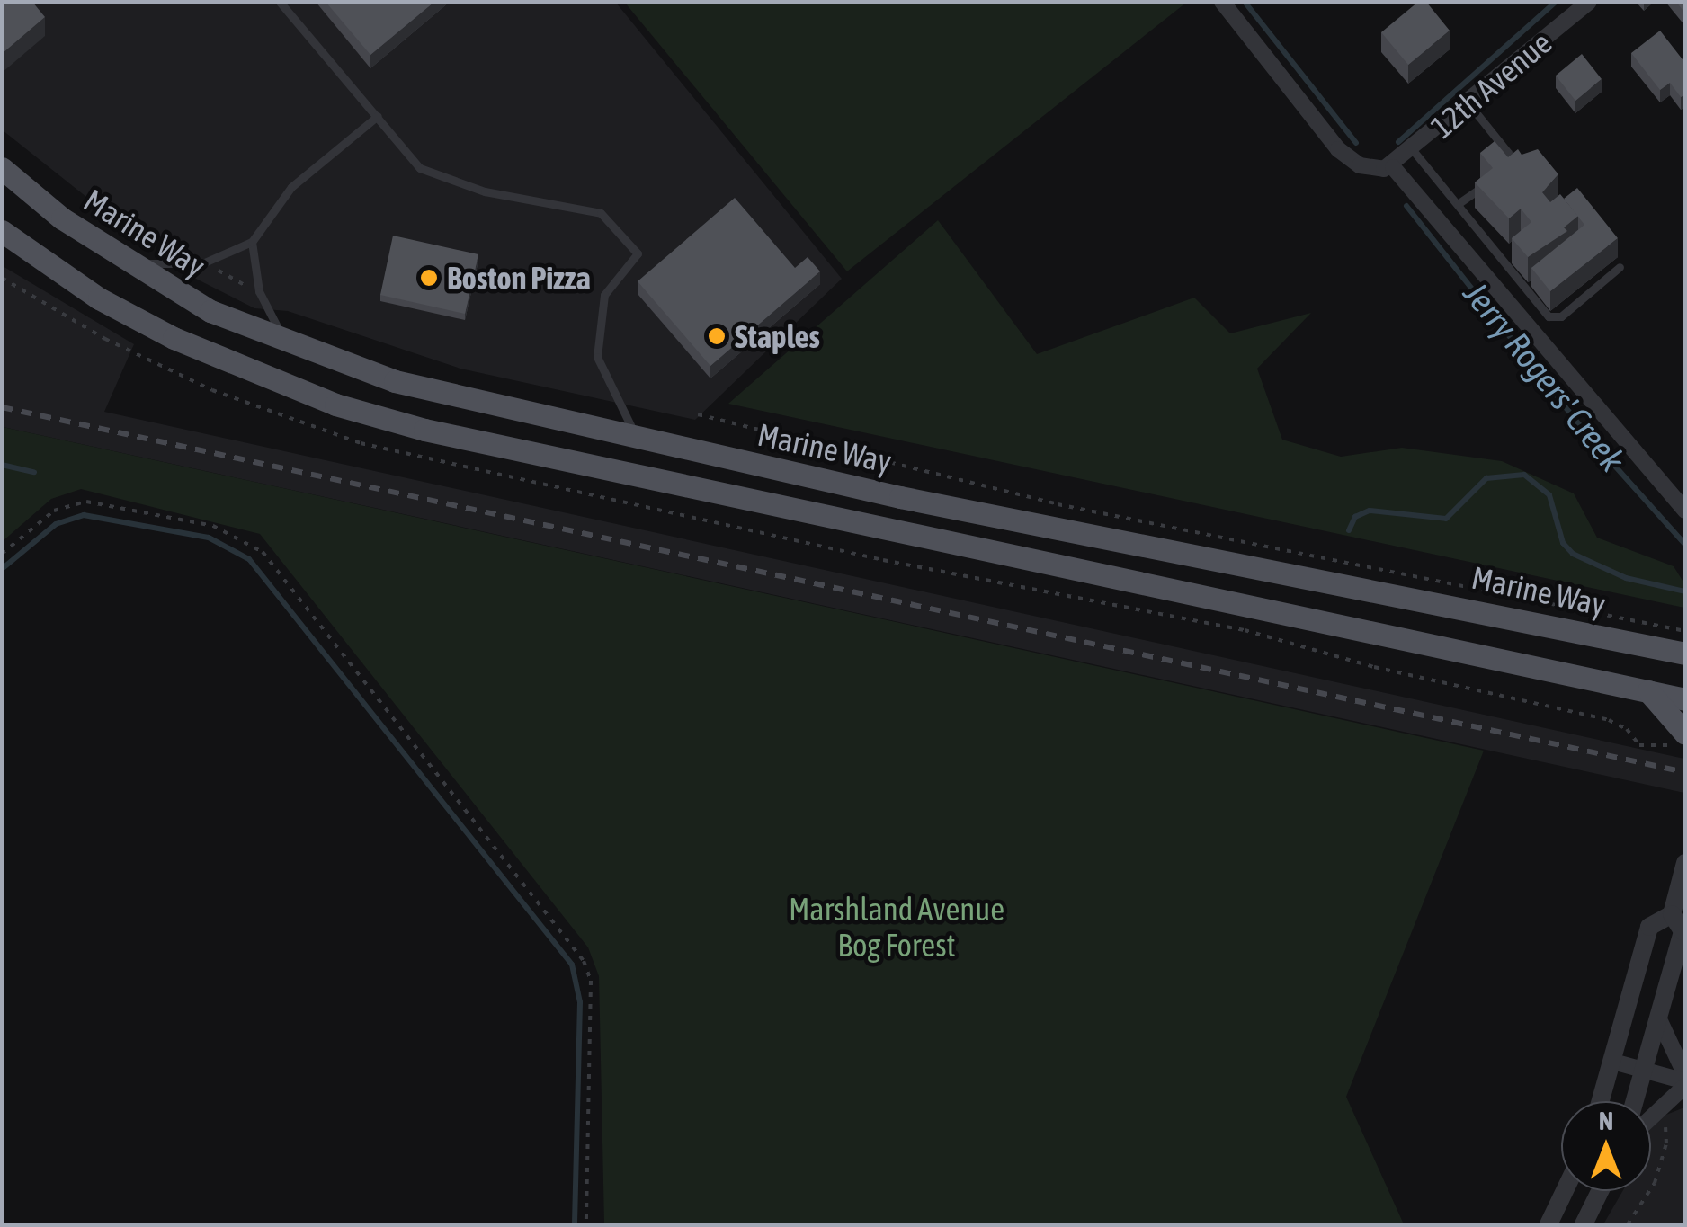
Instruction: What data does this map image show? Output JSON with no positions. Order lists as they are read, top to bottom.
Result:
{
  "streets": {
    "main road": ["Marine Way"],
    "street": ["12th Avenue"]
  },
  "water": ["Jerry Rogers' Creek"],
  "parks": ["Marshland Avenue Bog Forest"],
  "places": ["Boston Pizza", "Staples"],
  "north": "top"
}
